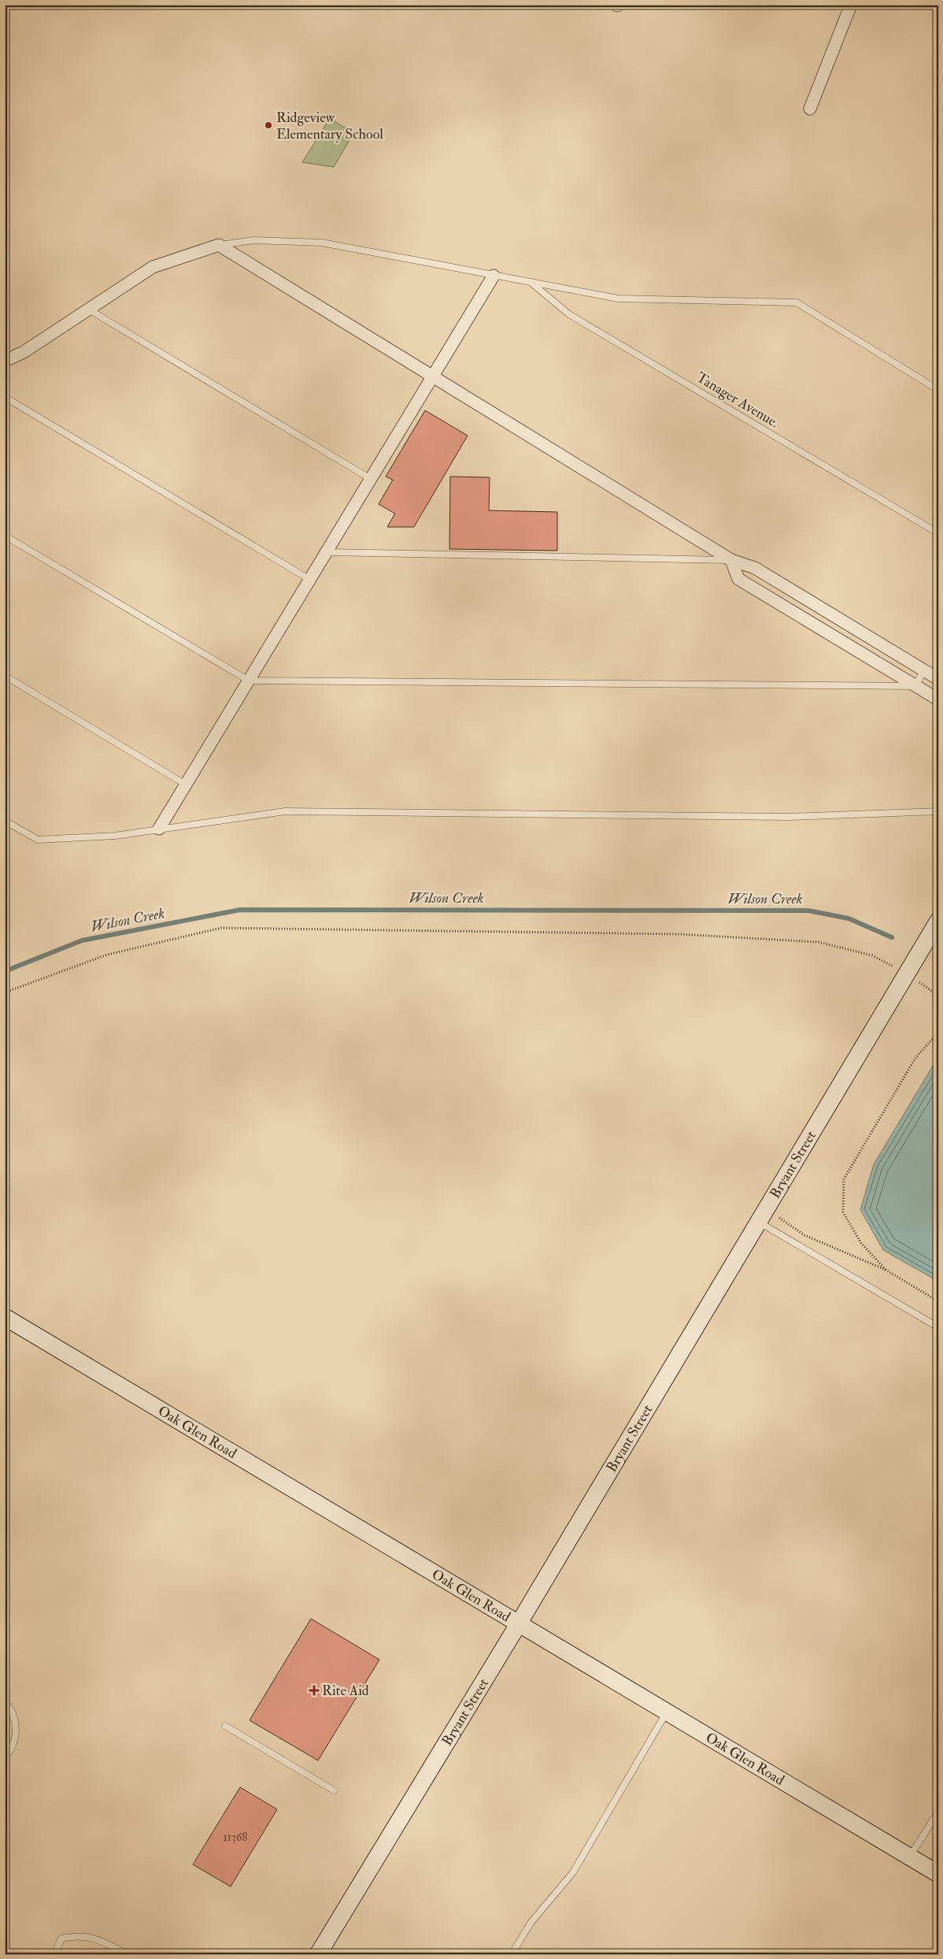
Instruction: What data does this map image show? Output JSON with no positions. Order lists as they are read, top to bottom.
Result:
{
  "streets": {
    "main road": ["Bryant Street", "Oak Glen Road"],
    "lane": ["Tanager Avenue."]
  },
  "crossings": [
    ["Bryant Street", "Oak Glen Road"]
  ],
  "water": ["Wilson Creek"],
  "places": {
    "other": ["Ridgeview Elementary School"],
    "health": ["Rite Aid"]
  },
  "house_numbers": ["11368"]
}
